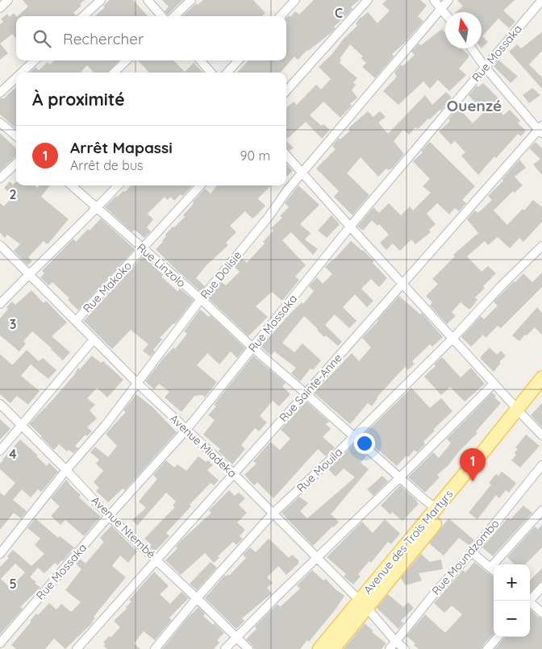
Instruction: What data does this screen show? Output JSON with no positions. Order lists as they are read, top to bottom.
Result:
{
  "streets": {
    "main road": ["Avenue des Trois Martyrs"],
    "street": [
      "Rue Mossaka",
      "Rue Linzolo",
      "Rue Dolisie",
      "Rue Makoko",
      "Rue Sainte-Anne",
      "Avenue Miadeka",
      "Rue Mouila",
      "Avenue Ntembé",
      "Rue Moundzombo"
    ]
  },
  "crossings": [
    ["Rue Mossaka", "Rue Linzolo"],
    ["Rue Mossaka", "Avenue Miadeka"],
    ["Rue Mossaka", "Avenue Ntembé"],
    ["Rue Linzolo", "Rue Dolisie"],
    ["Rue Linzolo", "Rue Makoko"],
    ["Rue Linzolo", "Rue Sainte-Anne"],
    ["Rue Linzolo", "Rue Mouila"],
    ["Rue Linzolo", "Avenue des Trois Martyrs"],
    ["Rue Dolisie", "Avenue Miadeka"],
    ["Rue Dolisie", "Avenue Ntembé"],
    ["Rue Makoko", "Avenue Miadeka"],
    ["Rue Sainte-Anne", "Avenue Miadeka"],
    ["Rue Sainte-Anne", "Avenue Ntembé"],
    ["Avenue Miadeka", "Rue Mouila"],
    ["Avenue Miadeka", "Avenue des Trois Martyrs"],
    ["Avenue Miadeka", "Rue Moundzombo"],
    ["Rue Mouila", "Avenue Ntembé"]
  ],
  "districts": ["Ouenzé"],
  "north": "top",
  "page": {
    "search": "Rechercher",
    "heading": "À proximité",
    "list": [
      {
        "mark": "1",
        "name": "Arrêt Mapassi",
        "note": "Arrêt de bus",
        "value": "90 m"
      }
    ],
    "pins": "1",
    "map_buttons": ["+", "−"]
  },
  "grid": {
    "columns": ["C"],
    "rows": [
      "2",
      "3",
      "4",
      "5"
    ]
  }
}
